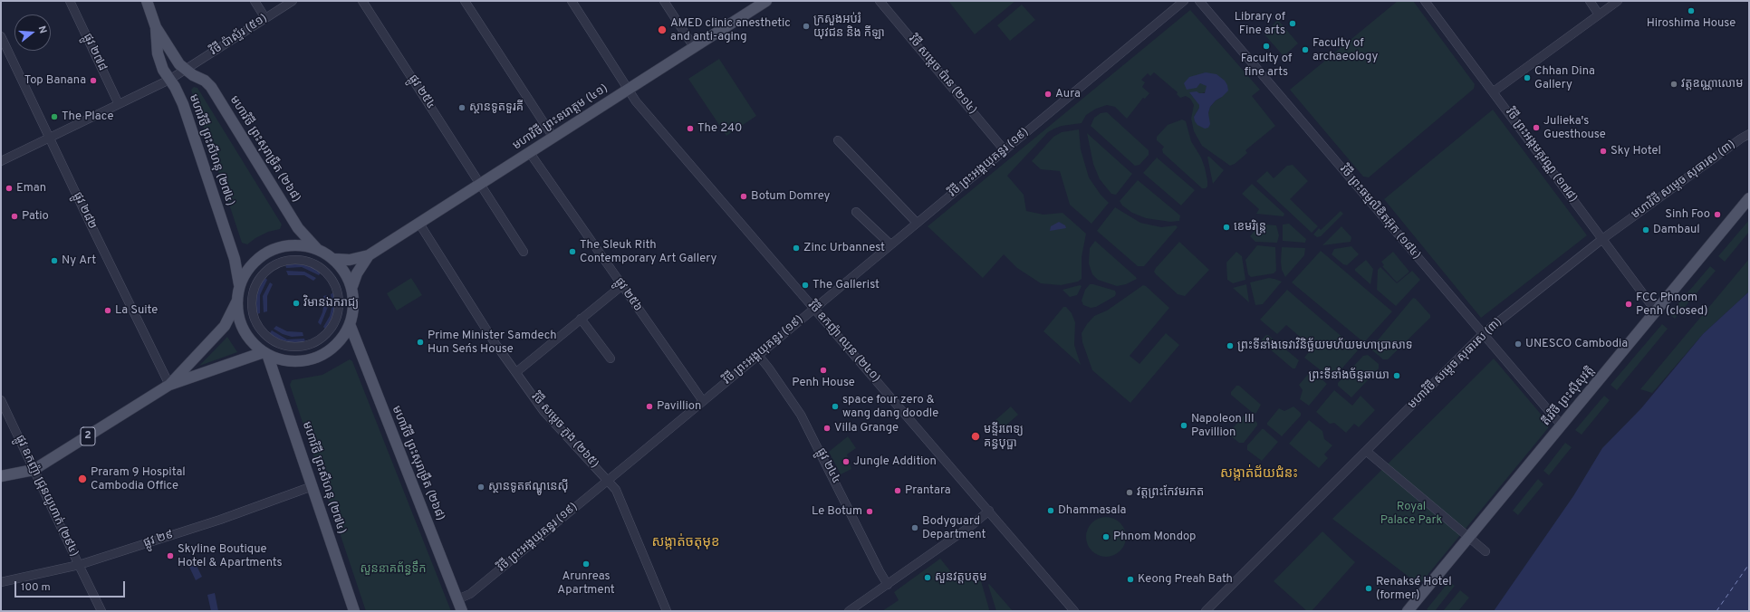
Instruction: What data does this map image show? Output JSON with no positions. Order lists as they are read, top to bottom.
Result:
{
  "streets": {
    "main road": [
      "មហាវិថី ព្រះនរោត្តម (៤១)",
      "មហាវិថី ព្រះសុរាម្រឹត (២៦៨)",
      "មហាវិថី ព្រះសីហនុ (២៧៤)",
      "តីរវិថី ព្រះស៊ីសុវត្តិ",
      "2"
    ],
    "street": [
      "វិថី ប៉ាស្ទ័រ (៥១)",
      "ផ្លូវ ២៧៨",
      "វិថី សម្តេច ប៉ាន (២១៤)",
      "ផ្លូវ ២៥៤",
      "វិថី ព្រះអង្គមគ្គវណ្ណ (១៧៨)",
      "វិថី ព្រះអង្គយុគន្ធរ (១៩)",
      "មហាវិថី សម្តេច សុធារស (៣)",
      "ផ្លូវ ២៨២",
      "វិថី ព្រះធម្មលិខិតអ៊ុក (១៨៤)",
      "ផ្លូវ ២៥៦",
      "វិថី ឧកញ៉ា ឈុន (២៤០)",
      "វិថី សម្តេច ភួង (២៦៥)",
      "ផ្លូវ ២៤៤",
      "ផ្លូវ ឧកញ៉ា ជ្រុនយូហាក់ (២៩៤)",
      "ផ្លូវ ២៩"
    ]
  },
  "crossings": [
    ["វិថី ប៉ាស្ទ័រ (៥១)", "ផ្លូវ ២៧៨"],
    ["វិថី ប៉ាស្ទ័រ (៥១)", "មហាវិថី ព្រះសុរាម្រឹត (២៦៨)"],
    ["វិថី ប៉ាស្ទ័រ (៥១)", "មហាវិថី ព្រះសីហនុ (២៧៤)"],
    ["វិថី ប៉ាស្ទ័រ (៥១)", "ផ្លូវ ២៨២"],
    ["វិថី សម្តេច ប៉ាន (២១៤)", "វិថី ព្រះអង្គយុគន្ធរ (១៩)"],
    ["ផ្លូវ ២៥៤", "មហាវិថី ព្រះនរោត្តម (៤១)"],
    ["មហាវិថី ព្រះនរោត្តម (៤១)", "ផ្លូវ ២៥៦"],
    ["មហាវិថី ព្រះនរោត្តម (៤១)", "វិថី ឧកញ៉ា ឈុន (២៤០)"],
    ["មហាវិថី ព្រះនរោត្តម (៤១)", "វិថី សម្តេច ភួង (២៦៥)"],
    ["មហាវិថី ព្រះនរោត្តម (៤១)", "2"],
    ["មហាវិថី ព្រះសុរាម្រឹត (២៦៨)", "មហាវិថី ព្រះសីហនុ (២៧៤)"],
    ["មហាវិថី ព្រះសុរាម្រឹត (២៦៨)", "វិថី ព្រះអង្គយុគន្ធរ (១៩)"],
    ["មហាវិថី ព្រះសុរាម្រឹត (២៦៨)", "2"],
    ["មហាវិថី ព្រះសីហនុ (២៧៤)", "2"],
    ["មហាវិថី ព្រះសីហនុ (២៧៤)", "ផ្លូវ ២៩"],
    ["វិថី ព្រះអង្គមគ្គវណ្ណ (១៧៨)", "មហាវិថី សម្តេច សុធារស (៣)"],
    ["វិថី ព្រះអង្គមគ្គវណ្ណ (១៧៨)", "តីរវិថី ព្រះស៊ីសុវត្តិ"],
    ["វិថី ព្រះអង្គយុគន្ធរ (១៩)", "ផ្លូវ ២៥៦"],
    ["វិថី ព្រះអង្គយុគន្ធរ (១៩)", "វិថី ឧកញ៉ា ឈុន (២៤០)"],
    ["វិថី ព្រះអង្គយុគន្ធរ (១៩)", "វិថី សម្តេច ភួង (២៦៥)"],
    ["វិថី ព្រះអង្គយុគន្ធរ (១៩)", "ផ្លូវ ២៤៤"],
    ["មហាវិថី សម្តេច សុធារស (៣)", "វិថី ព្រះធម្មលិខិតអ៊ុក (១៨៤)"],
    ["ផ្លូវ ២៨២", "2"],
    ["វិថី ព្រះធម្មលិខិតអ៊ុក (១៨៤)", "តីរវិថី ព្រះស៊ីសុវត្តិ"],
    ["2", "ផ្លូវ ឧកញ៉ា ជ្រុនយូហាក់ (២៩៤)"],
    ["ផ្លូវ ឧកញ៉ា ជ្រុនយូហាក់ (២៩៤)", "ផ្លូវ ២៩"]
  ],
  "districts": ["សង្កាត់ជ័យជំនះ", "សង្កាត់ចតុមុខ"],
  "parks": ["Royal Palace Park", "សួននាគព័ន្ធទឹក"],
  "places": [
    "Hiroshima House",
    "Library of Fine arts",
    "ក្រសួងអប់រំ យុវជន និង កីឡា",
    "AMED clinic anesthetic and anti-aging",
    "Faculty of fine arts",
    "Faculty of archaeology",
    "Chhan Dina Gallery",
    "Top Banana",
    "វត្តឧណ្ណាលោម",
    "Aura",
    "ស្ថានទូតទួរគី",
    "The Place",
    "Julieka's Guesthouse",
    "The 240",
    "Sky Hotel",
    "Eman",
    "Botum Domrey",
    "Sinh Foo",
    "Patio",
    "ខេមរិន្រ្ត",
    "Dambaul",
    "Zinc Urbannest",
    "The Sleuk Rith Contemporary Art Gallery",
    "Ny Art",
    "The Gallerist",
    "វិមានឯករាជ្យ",
    "FCC Phnom Penh (closed)",
    "La Suite",
    "Prime Minister Samdech Hun Sen´s House",
    "UNESCO Cambodia",
    "ព្រះទីនាំងទេវាវិនិច្ឆ័យមហ័យមហាប្រាសាទ",
    "Penh House",
    "ព្រះទីនាំងច័ន្ទឆាយា",
    "Pavillion",
    "space four zero & wang dang doodle",
    "Napoleon III Pavillion",
    "Villa Grange",
    "មន្ទីរពេទ្យ គន្ធបុប្ផា",
    "Jungle Addition",
    "Praram 9 Hospital Cambodia Office",
    "ស្ថានទូតឥណ្ឌូនេស៊ី",
    "Prantara",
    "វត្តព្រះកែវមរកត",
    "Dhammasala",
    "Le Botum",
    "Bodyguard Department",
    "Phnom Mondop",
    "Skyline Boutique Hotel & Apartments",
    "Arunreas Apartment",
    "សួនវត្តបតុម",
    "Keong Preah Bath",
    "Renaksé Hotel (former)"
  ],
  "scale_bar": "100 m",
  "north": "right"
}
